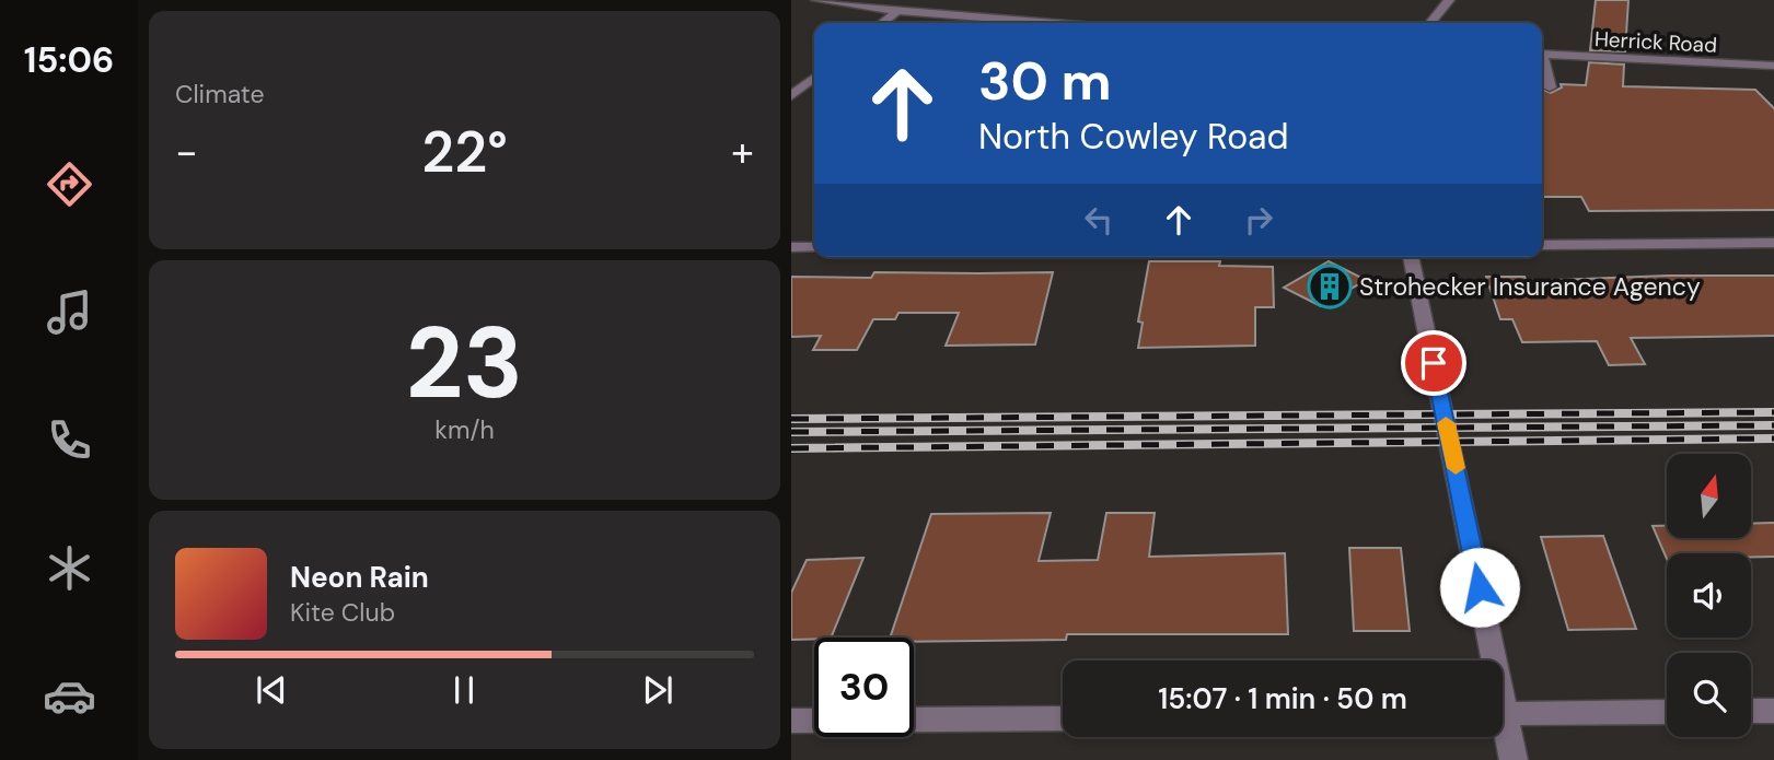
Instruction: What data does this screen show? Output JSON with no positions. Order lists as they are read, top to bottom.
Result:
{
  "streets": {
    "street": ["Herrick Road"]
  },
  "places": {
    "building": ["Strohecker Insurance Agency"]
  },
  "north": "top",
  "page": {
    "tabs": "15:06",
    "tile": [
      "Climate",
      ["23", "km/h"]
    ],
    "turn": ["30 m", "North Cowley Road"],
    "heat": ["−", "22°", "+"],
    "song": ["Neon Rain", "Kite Club"],
    "limit": "30",
    "trip": "15:07 · 1 min · 50 m"
  }
}
